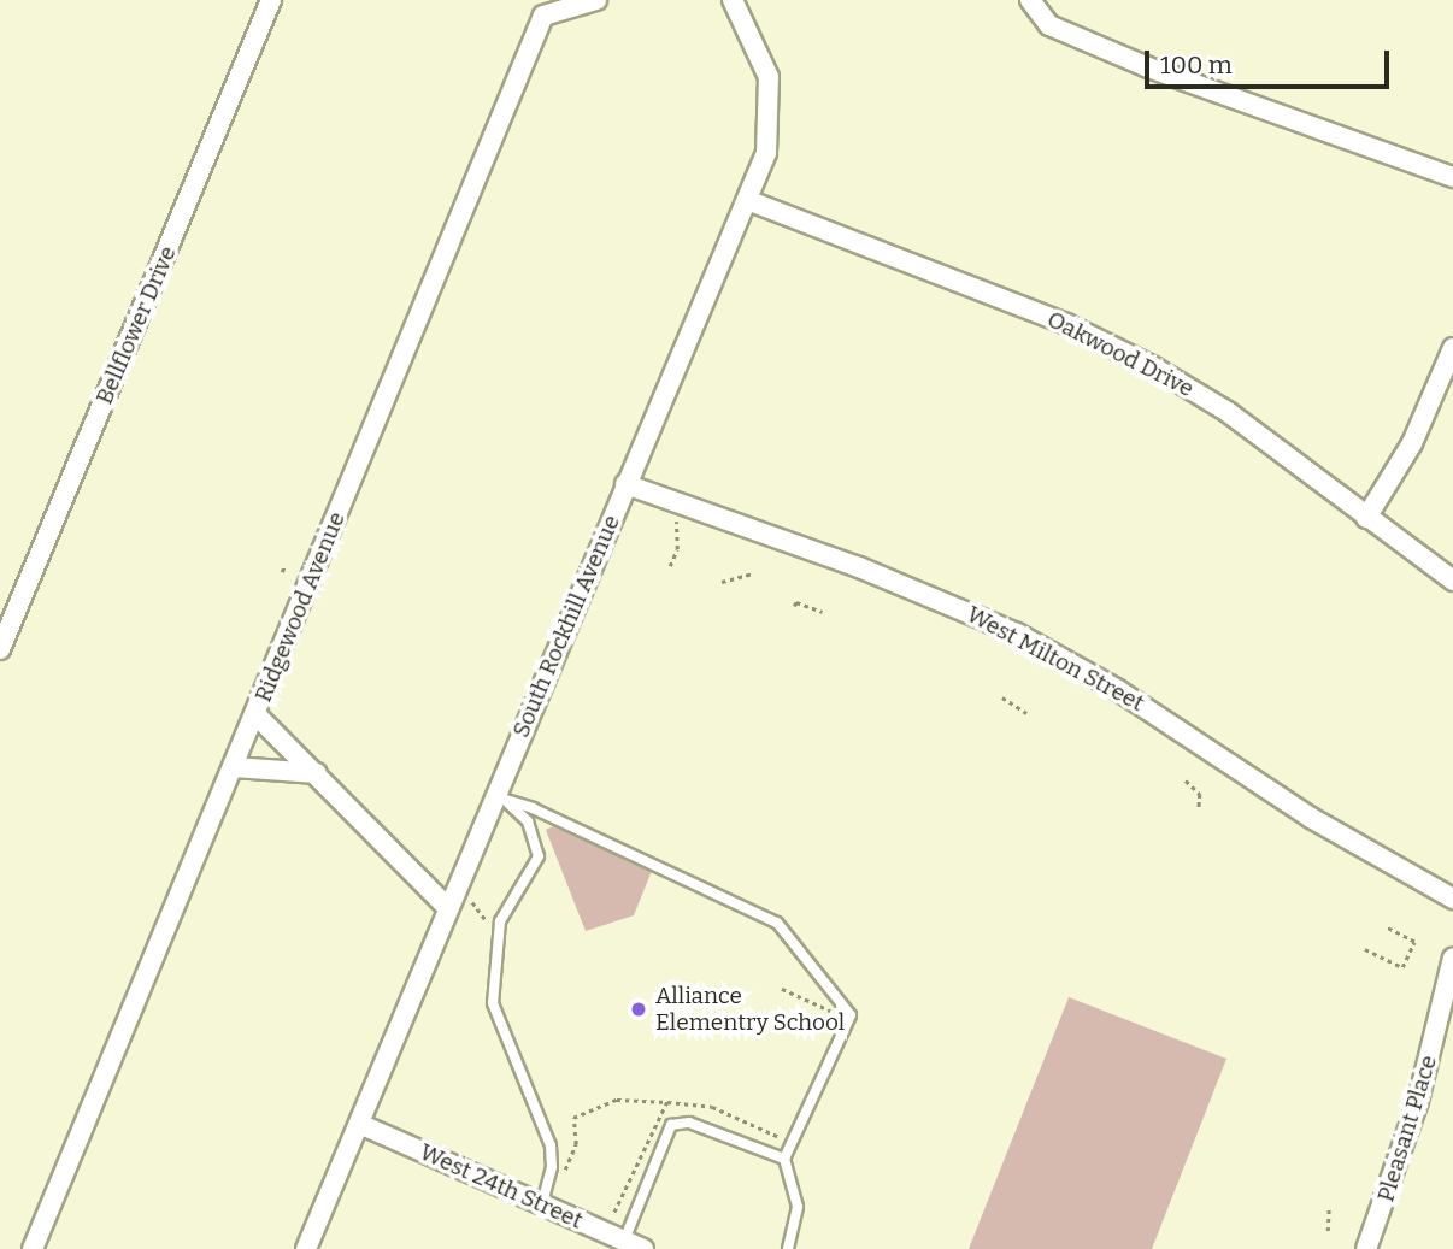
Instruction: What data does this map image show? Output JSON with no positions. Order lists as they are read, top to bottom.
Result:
{
  "streets": {
    "street": [
      "Bellflower Drive",
      "Oakwood Drive",
      "Ridgewood Avenue",
      "South Rockhill Avenue",
      "West Milton Street",
      "Pleasant Place",
      "West 24th Street"
    ]
  },
  "crossings": [
    ["Oakwood Drive", "South Rockhill Avenue"],
    ["South Rockhill Avenue", "West Milton Street"],
    ["South Rockhill Avenue", "West 24th Street"]
  ],
  "places": ["Alliance Elementry School"],
  "scale_bar": "100 m"
}
